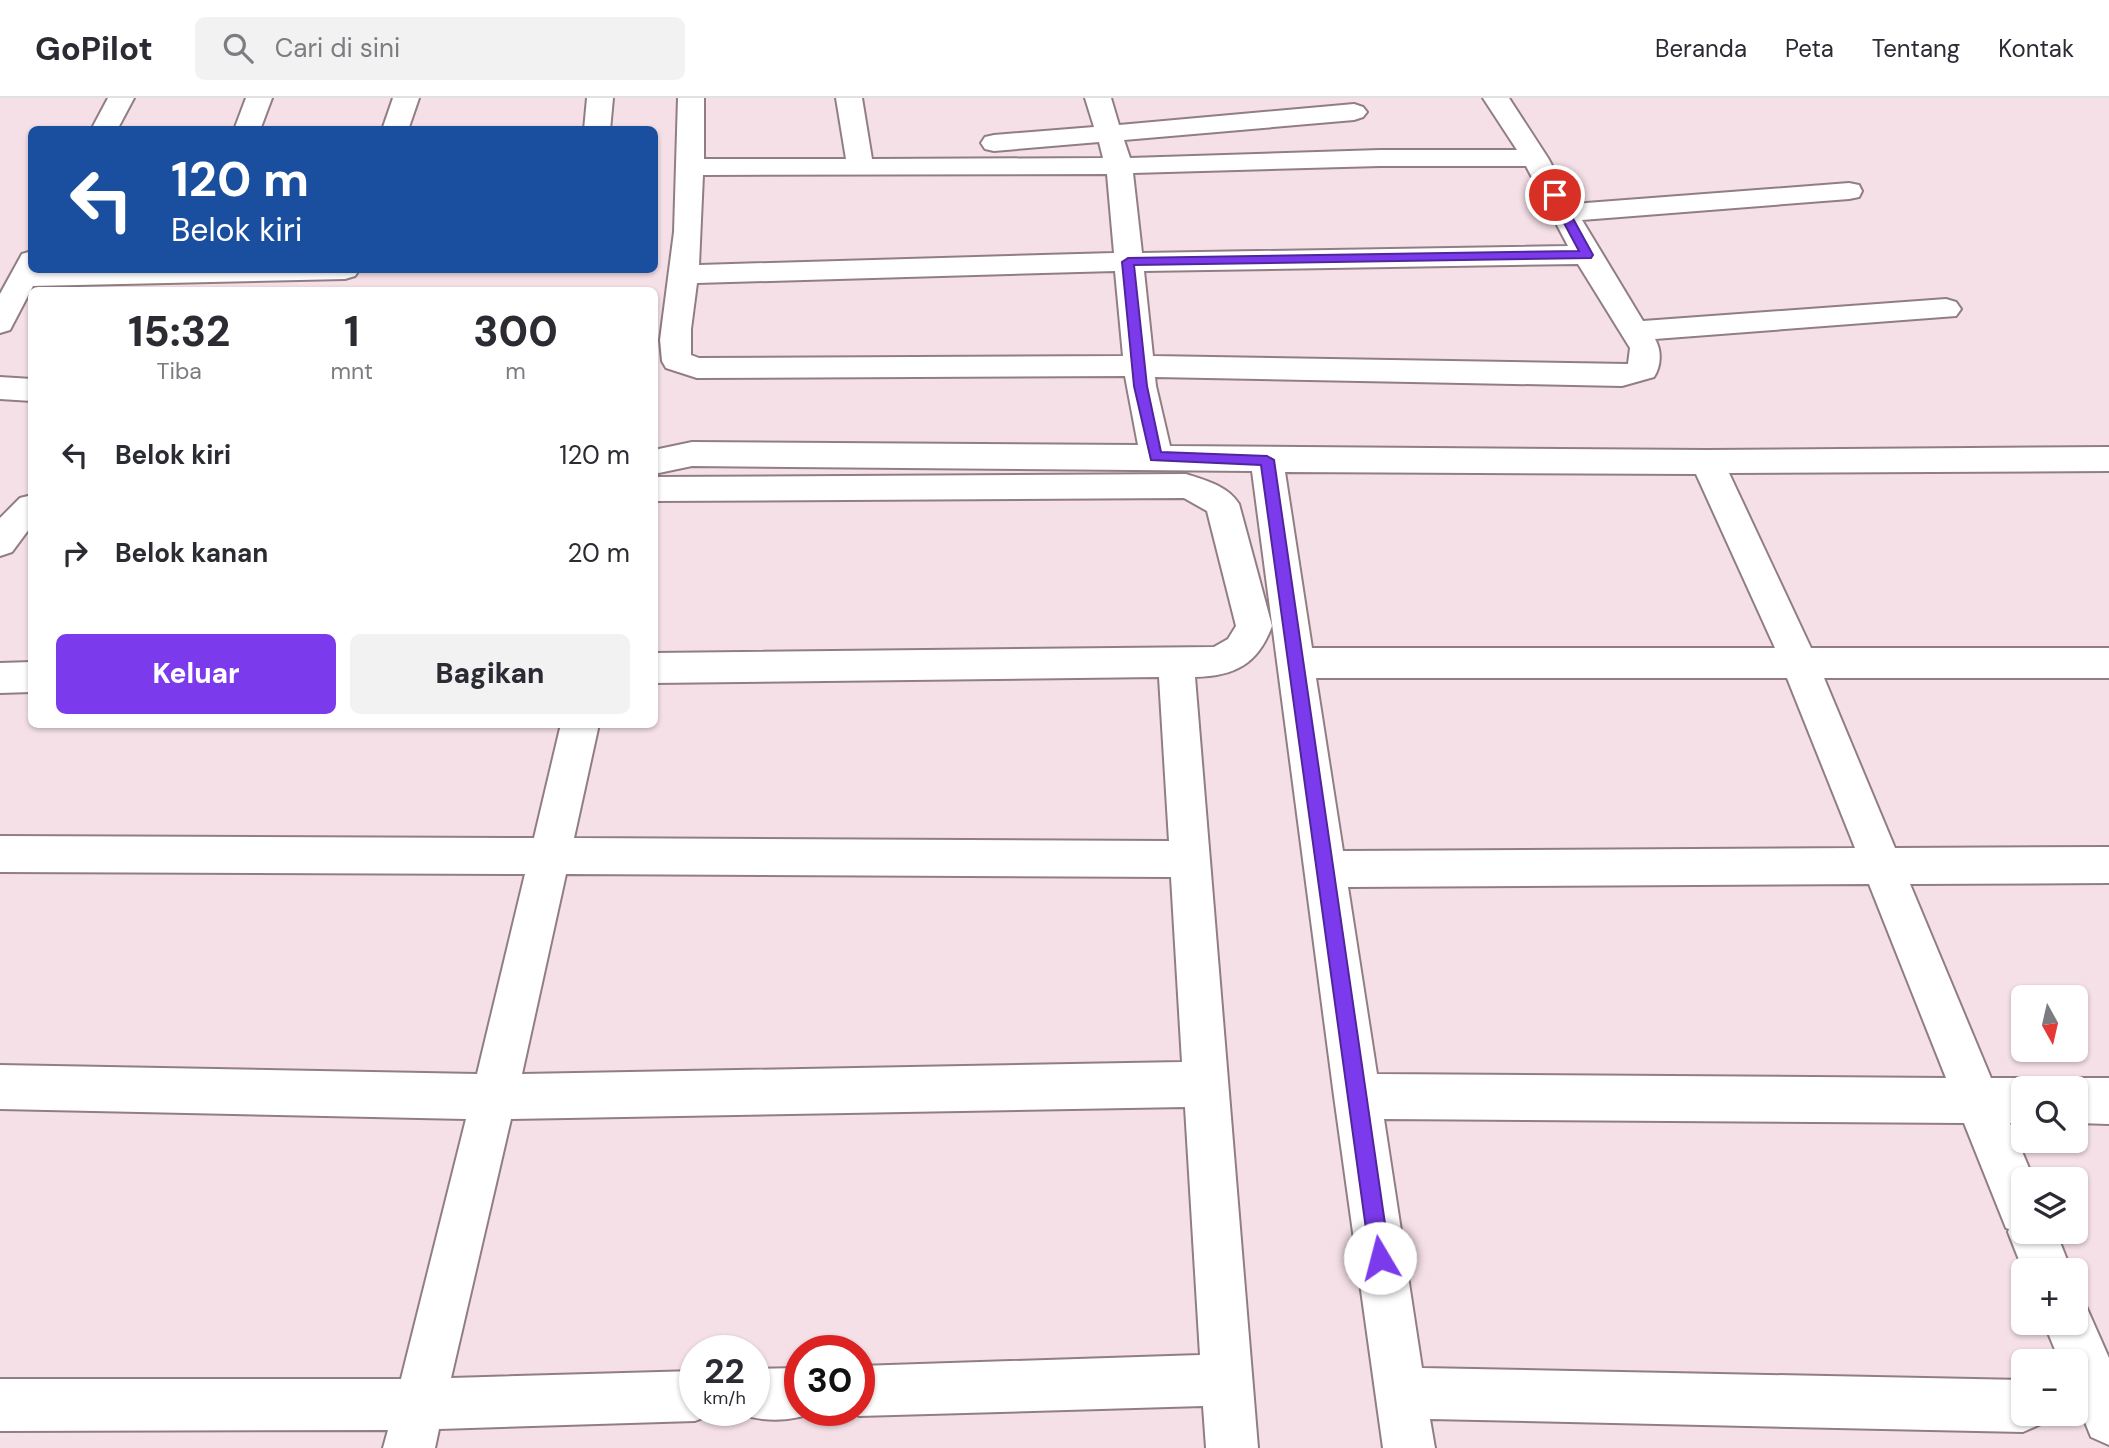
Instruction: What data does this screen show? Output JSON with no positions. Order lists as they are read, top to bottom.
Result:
{
  "north": "bottom",
  "page": {
    "header": "GoPilot",
    "search": "Cari di sini",
    "nav": [
      "Beranda",
      "Peta",
      "Tentang",
      "Kontak"
    ],
    "turn": ["120 m", "Belok kiri"],
    "eta": [
      "15:32",
      "Tiba",
      "1",
      "mnt",
      "300",
      "m"
    ],
    "list": [
      {
        "name": "Belok kiri",
        "value": "120 m"
      },
      {
        "name": "Belok kanan",
        "value": "20 m"
      }
    ],
    "buttons": ["Keluar", "Bagikan"],
    "map_buttons": ["+", "−"],
    "speed": "22 km/h",
    "limit": "30"
  }
}
